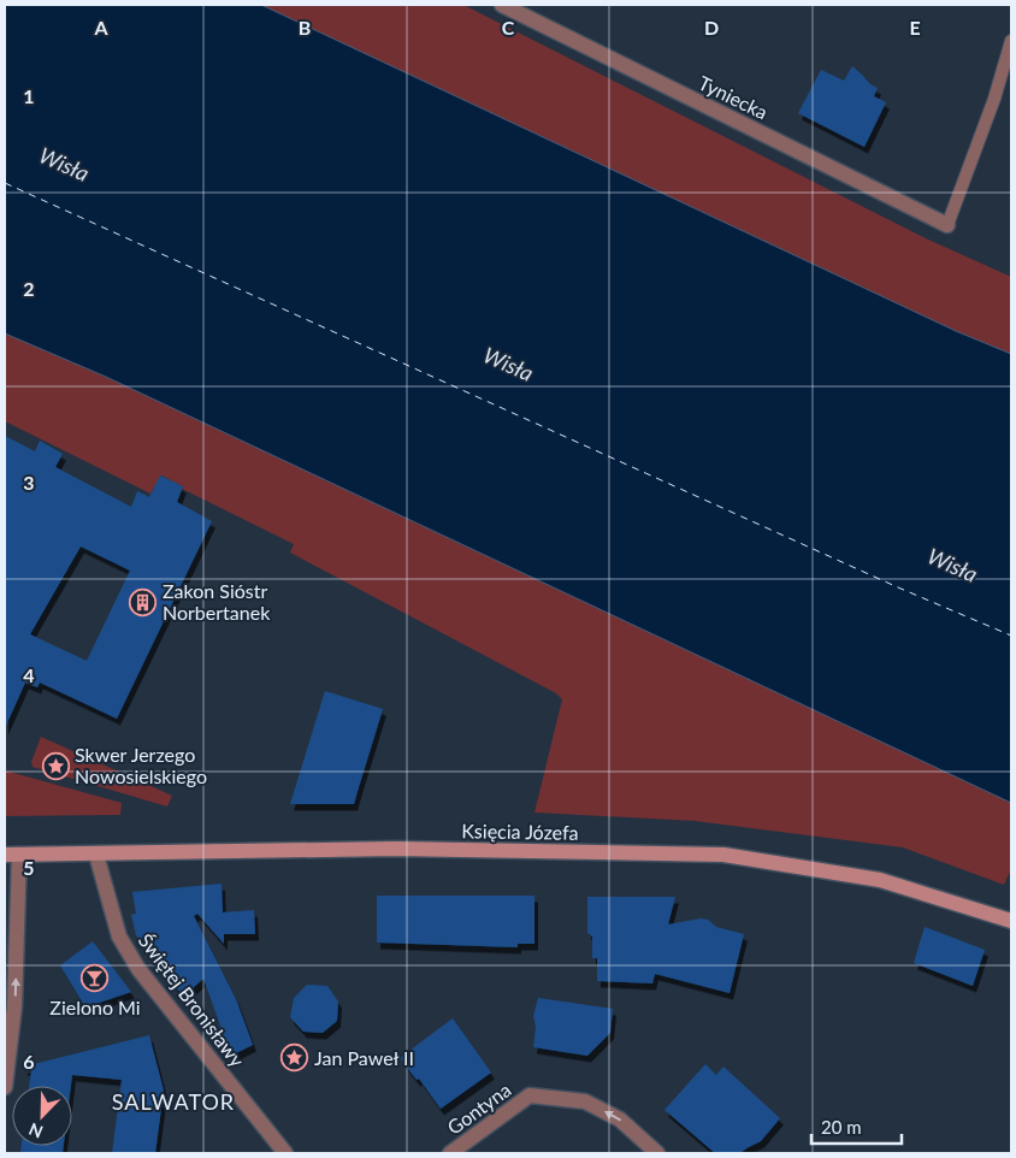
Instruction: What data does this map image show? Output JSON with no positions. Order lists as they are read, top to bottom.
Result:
{
  "streets": {
    "street": [
      "Tyniecka",
      "Księcia Józefa",
      "Świętej Bronisławy",
      "Gontyna"
    ]
  },
  "crossings": [
    ["Księcia Józefa", "Świętej Bronisławy"]
  ],
  "one_way": ["Gontyna"],
  "districts": ["SALWATOR"],
  "water": ["Wisła"],
  "places": {
    "building": ["Zakon Sióstr Norbertanek"],
    "place": ["Skwer Jerzego Nowosielskiego", "Jan Paweł II"],
    "bar": ["Zielono Mi"]
  },
  "scale_bar": "20 m",
  "north": "bottom left",
  "grid": {
    "columns": [
      "A",
      "B",
      "C",
      "D",
      "E"
    ],
    "rows": [
      "1",
      "2",
      "3",
      "4",
      "5",
      "6"
    ]
  }
}
